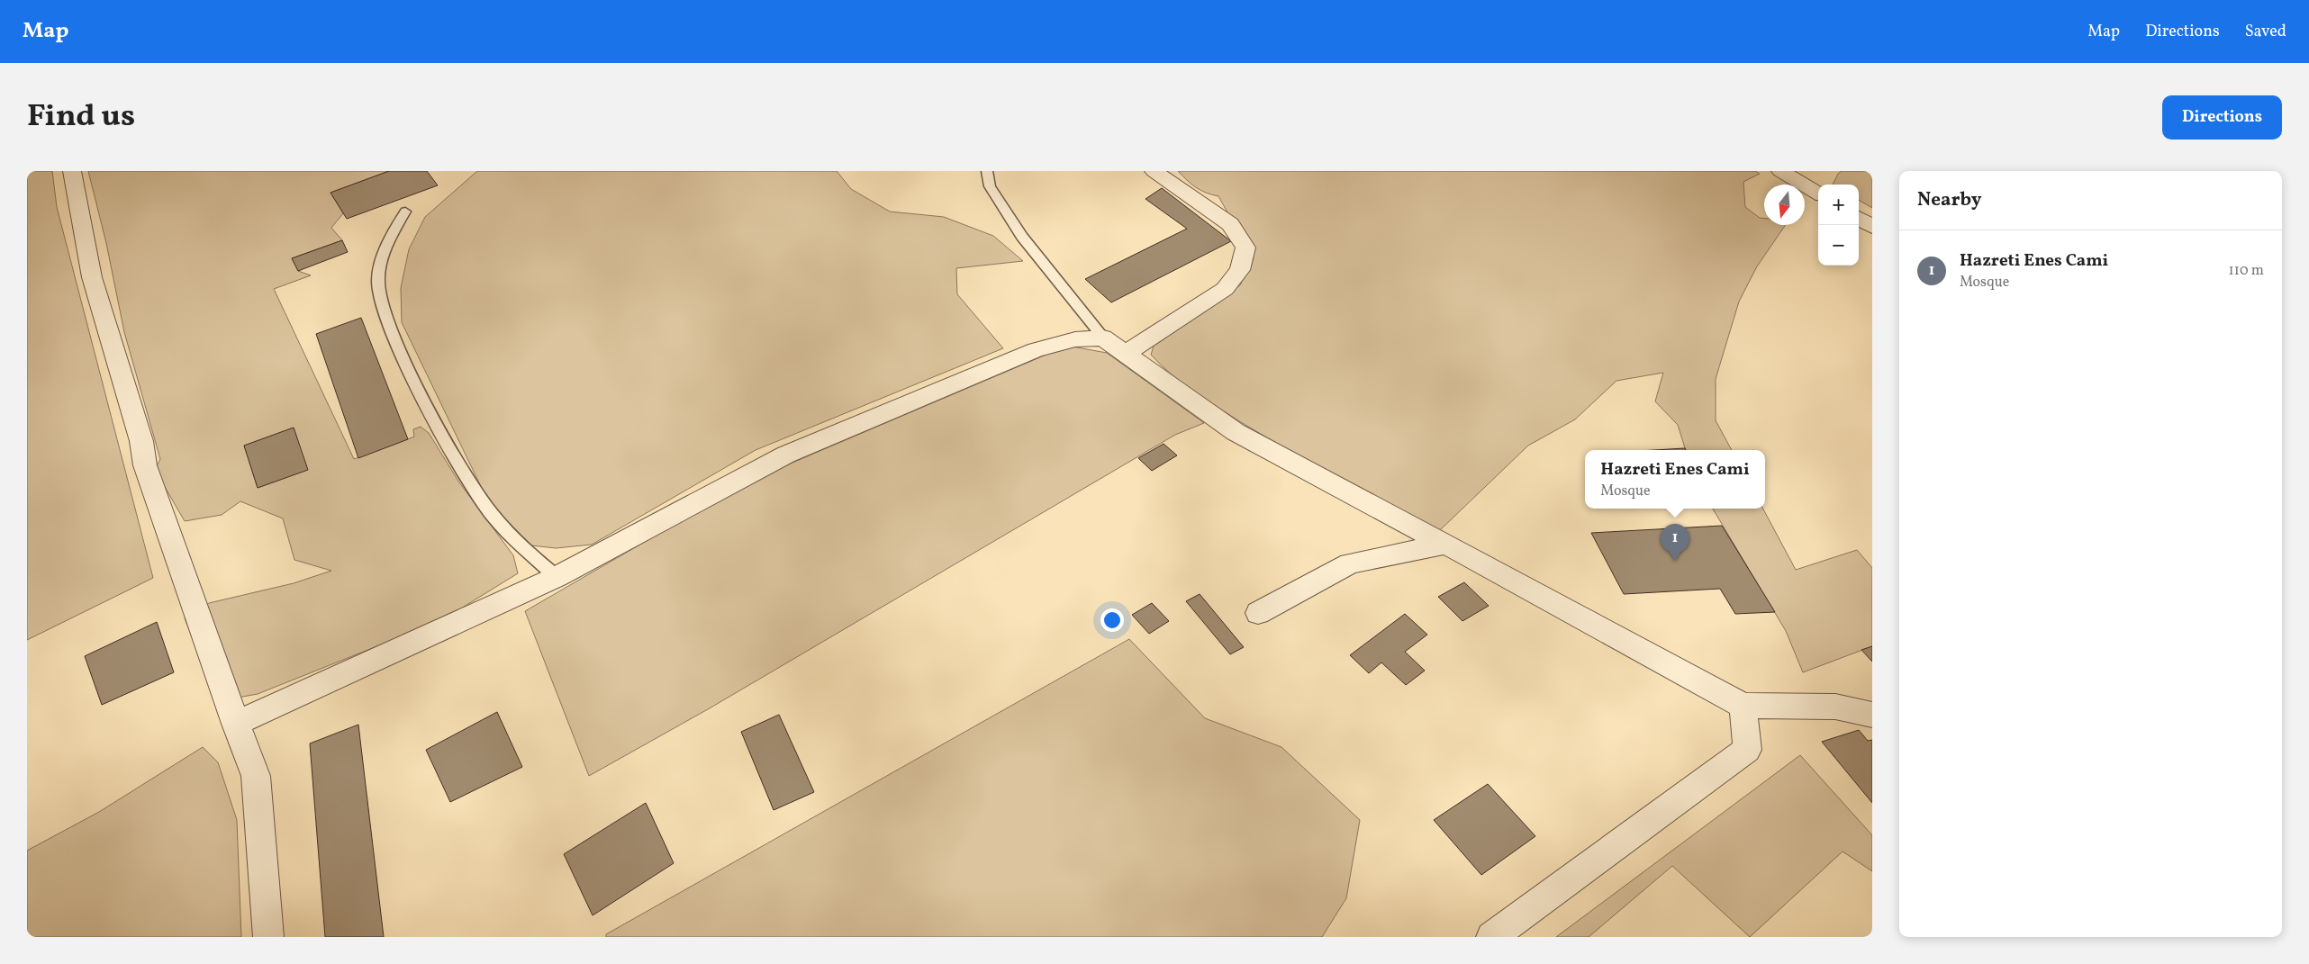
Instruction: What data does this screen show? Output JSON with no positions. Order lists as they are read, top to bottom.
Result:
{
  "north": "bottom",
  "page": {
    "header": "Map",
    "nav": ["Map", "Directions", "Saved"],
    "title": "Find us",
    "buttons": "Directions",
    "heading": "Nearby",
    "map_buttons": ["+", "−"],
    "list": [
      {
        "mark": "1",
        "name": "Hazreti Enes Cami",
        "note": "Mosque",
        "value": "110 m"
      }
    ],
    "popup": ["Hazreti Enes Cami", "Mosque"],
    "pins": "1"
  }
}
